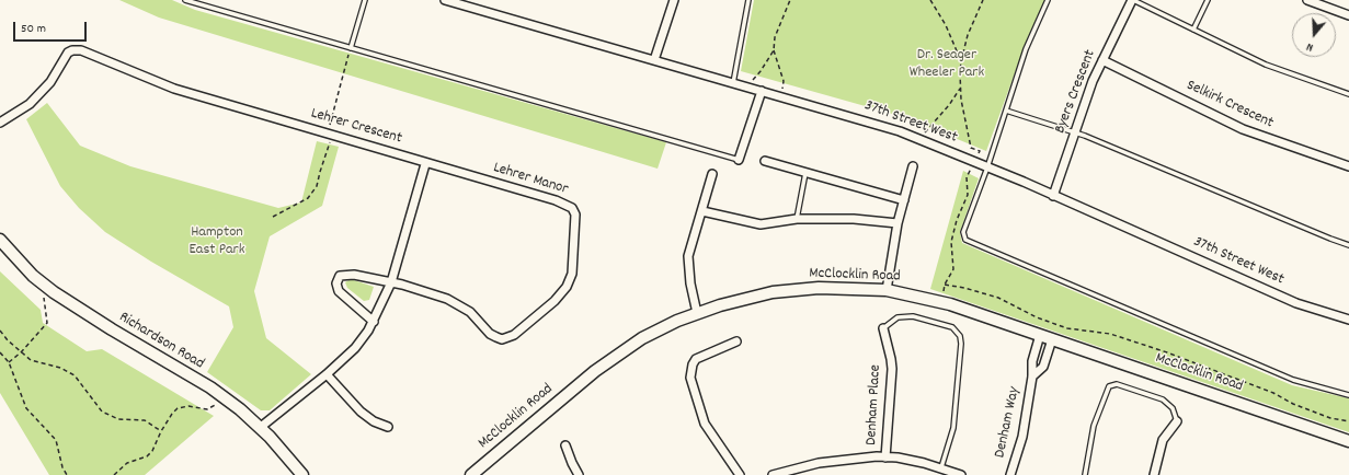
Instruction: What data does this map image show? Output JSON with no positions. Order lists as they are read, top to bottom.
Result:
{
  "streets": {
    "street": [
      "Byers Crescent",
      "Selkirk Crescent",
      "37th Street West",
      "Lehrer Crescent",
      "Lehrer Manor",
      "McClocklin Road",
      "Richardson Road",
      "Denham Place",
      "Denham Way"
    ]
  },
  "crossings": [
    ["Byers Crescent", "Selkirk Crescent"],
    ["Byers Crescent", "37th Street West"],
    ["Lehrer Crescent", "Lehrer Manor"],
    ["McClocklin Road", "Denham Way"]
  ],
  "parks": ["Dr. Seager Wheeler Park", "Hampton East Park"],
  "scale_bar": "50 m",
  "north": "bottom"
}
